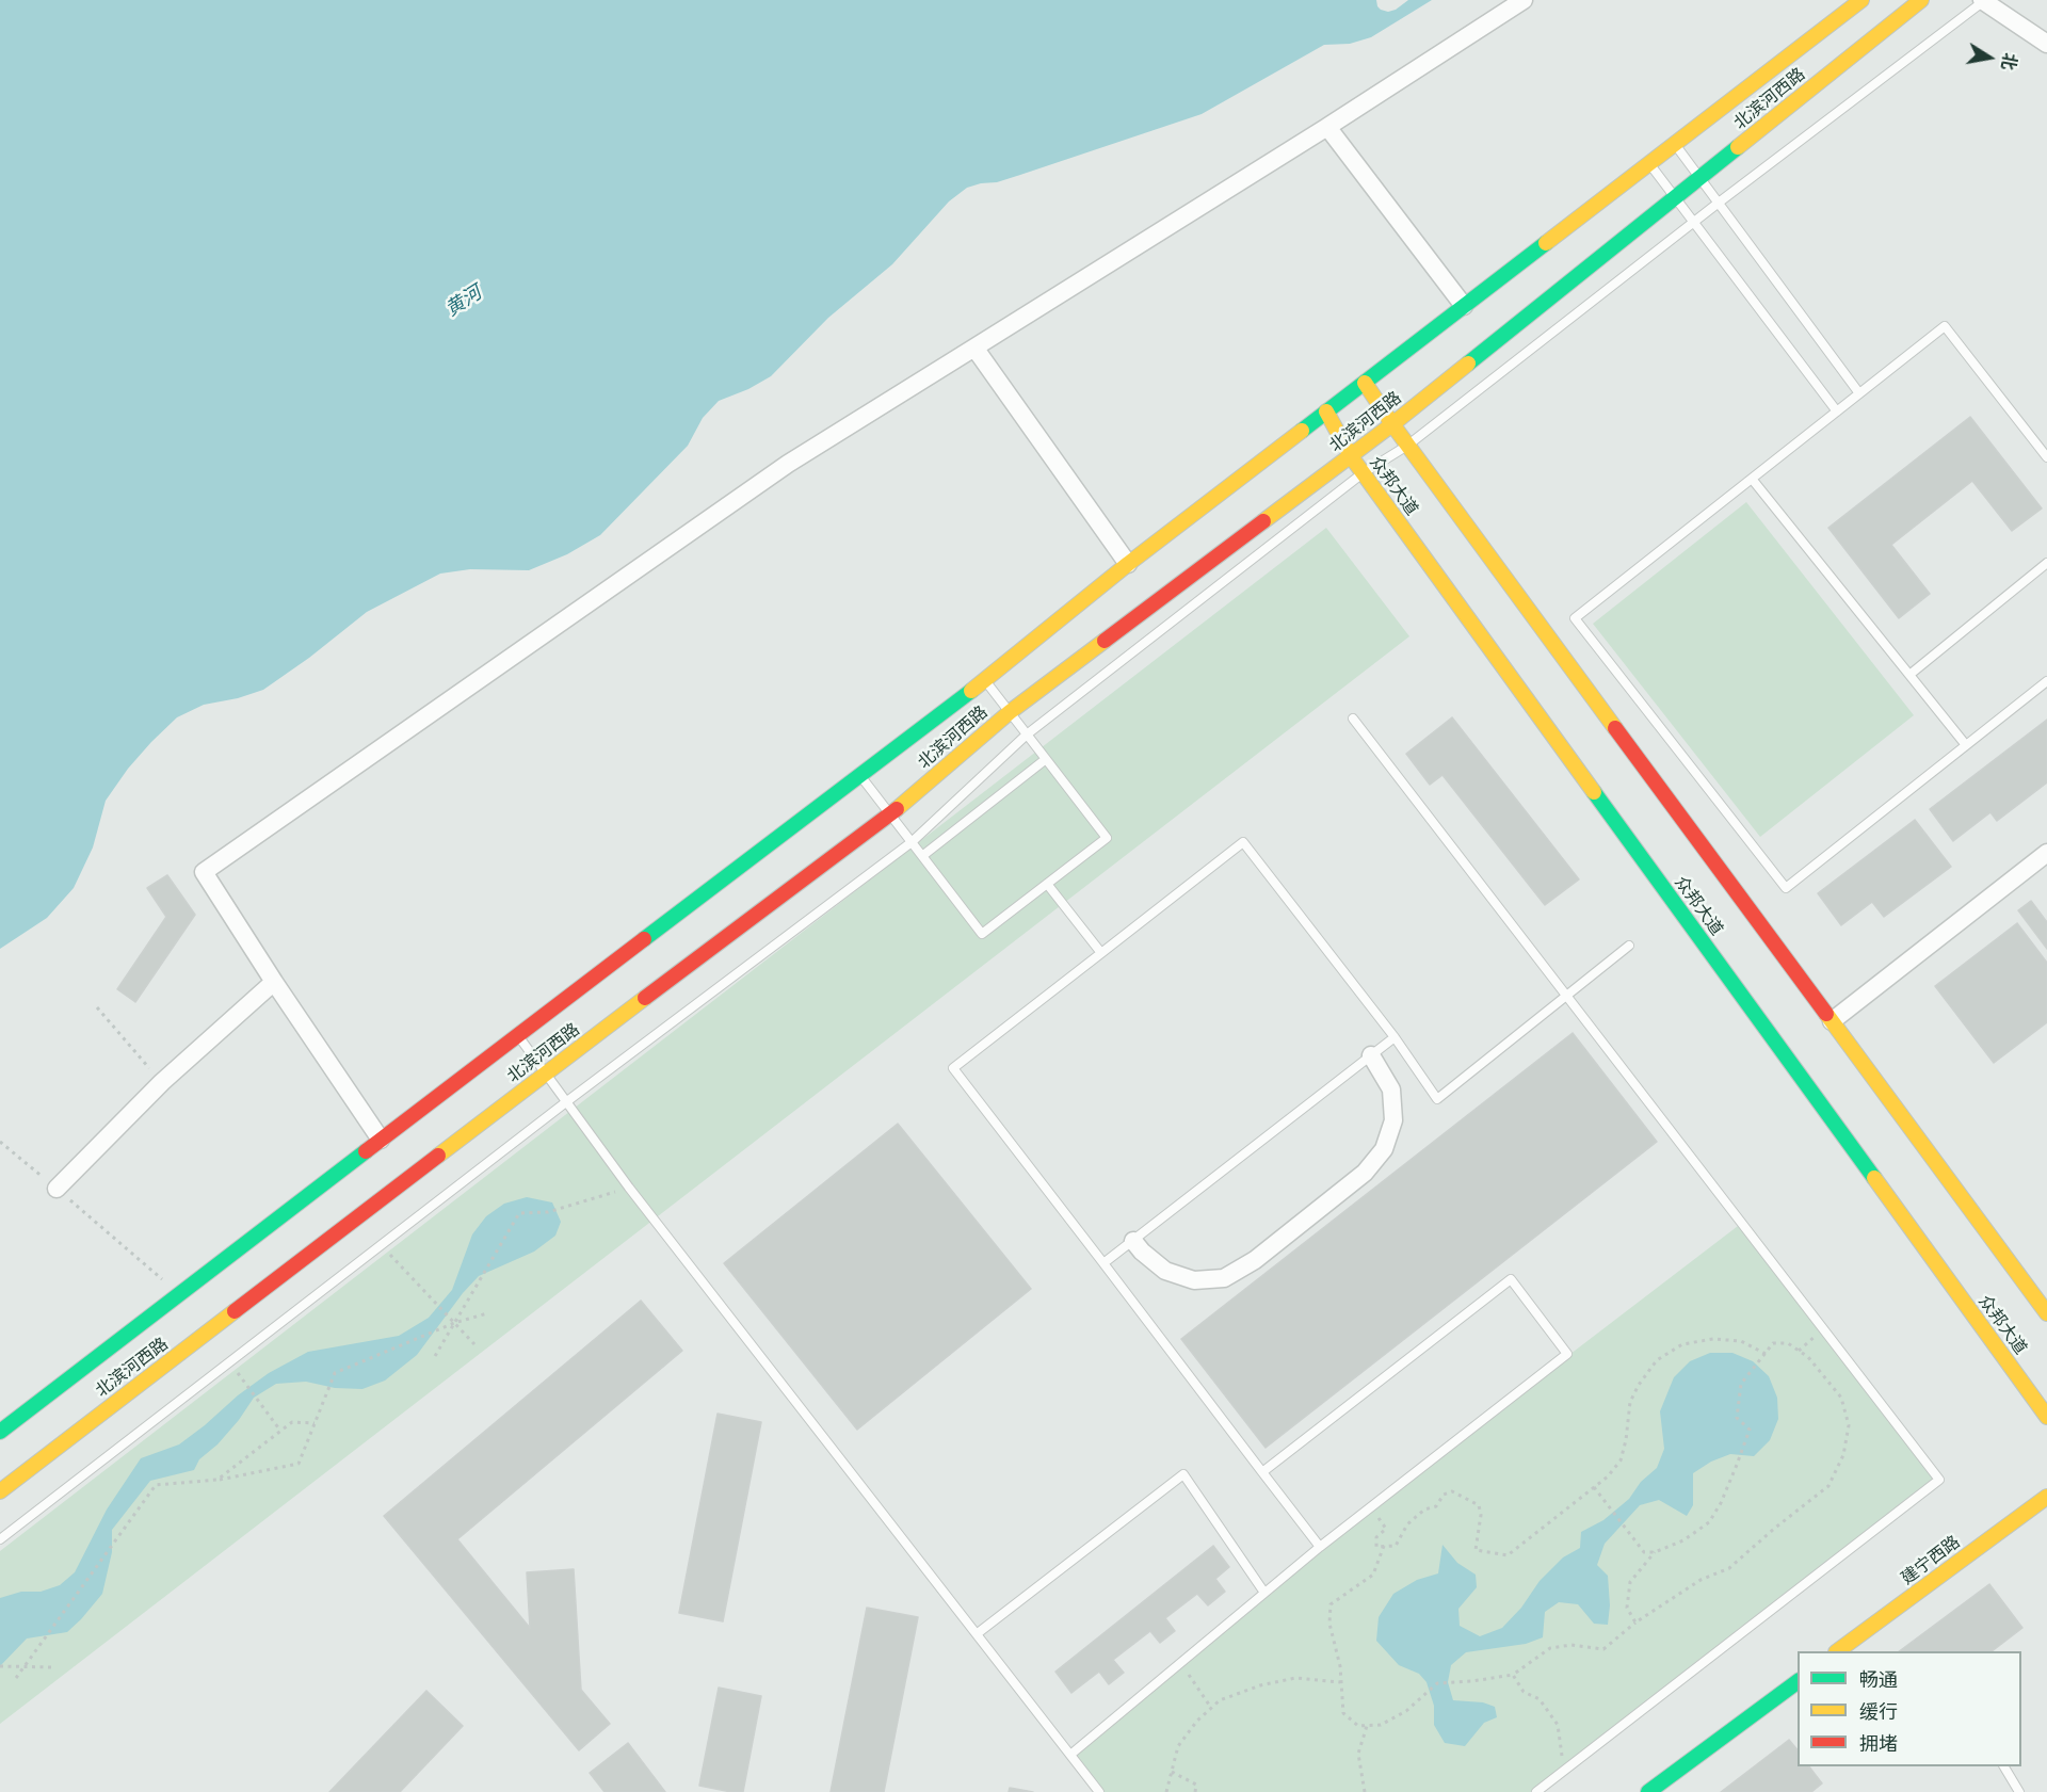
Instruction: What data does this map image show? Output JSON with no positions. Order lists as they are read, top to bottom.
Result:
{
  "streets": {
    "main road": ["北滨河西路", "众邦大道", "建宁西路"]
  },
  "crossings": [
    ["北滨河西路", "众邦大道"]
  ],
  "water": ["黄河"],
  "legend": ["畅通", "缓行", "拥堵"],
  "north": "right"
}
